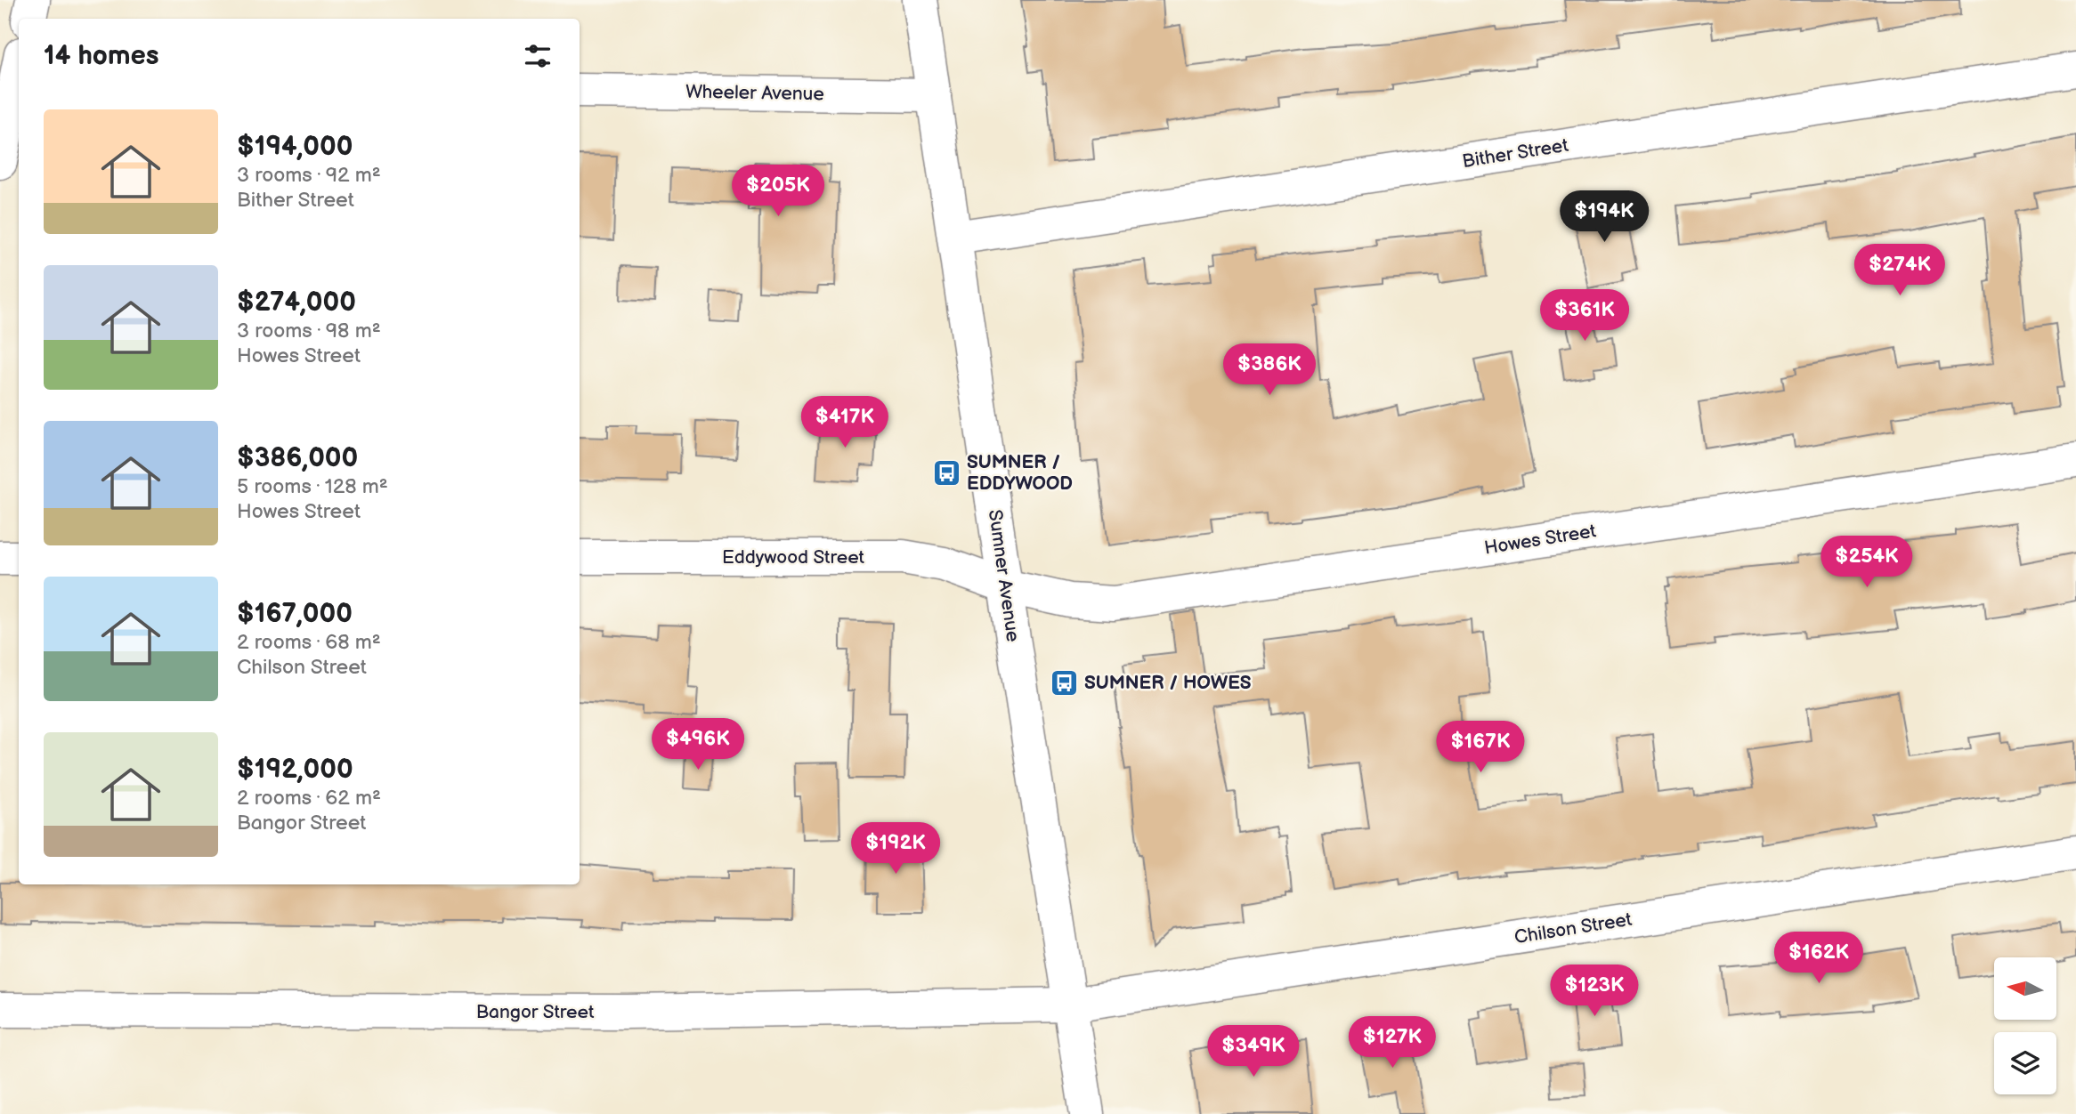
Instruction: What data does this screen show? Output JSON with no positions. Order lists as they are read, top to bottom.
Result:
{
  "streets": {
    "street": [
      "Wheeler Avenue",
      "Bither Street",
      "Howes Street",
      "Eddywood Street",
      "Sumner Avenue",
      "Chilson Street",
      "Bangor Street"
    ]
  },
  "crossings": [
    ["Wheeler Avenue", "Sumner Avenue"],
    ["Bither Street", "Sumner Avenue"],
    ["Howes Street", "Eddywood Street"],
    ["Howes Street", "Sumner Avenue"],
    ["Eddywood Street", "Sumner Avenue"],
    ["Sumner Avenue", "Chilson Street"],
    ["Sumner Avenue", "Bangor Street"],
    ["Chilson Street", "Bangor Street"]
  ],
  "places": {
    "bus stop": ["SUMNER / EDDYWOOD", "SUMNER / HOWES"]
  },
  "north": "left",
  "page": {
    "heading": "14 homes",
    "list": [
      {
        "name": "$194,000",
        "note": "3 rooms · 92 m² · Bither Street"
      },
      {
        "name": "$274,000",
        "note": "3 rooms · 98 m² · Howes Street"
      },
      {
        "name": "$386,000",
        "note": "5 rooms · 128 m² · Howes Street"
      },
      {
        "name": "$167,000",
        "note": "2 rooms · 68 m² · Chilson Street"
      },
      {
        "name": "$192,000",
        "note": "2 rooms · 62 m² · Bangor Street"
      }
    ],
    "price": [
      "$205K",
      "$194K",
      "$274K",
      "$361K",
      "$386K",
      "$417K",
      "$254K",
      "$496K",
      "$167K",
      "$192K",
      "$162K",
      "$123K",
      "$127K",
      "$349K"
    ]
  }
}
